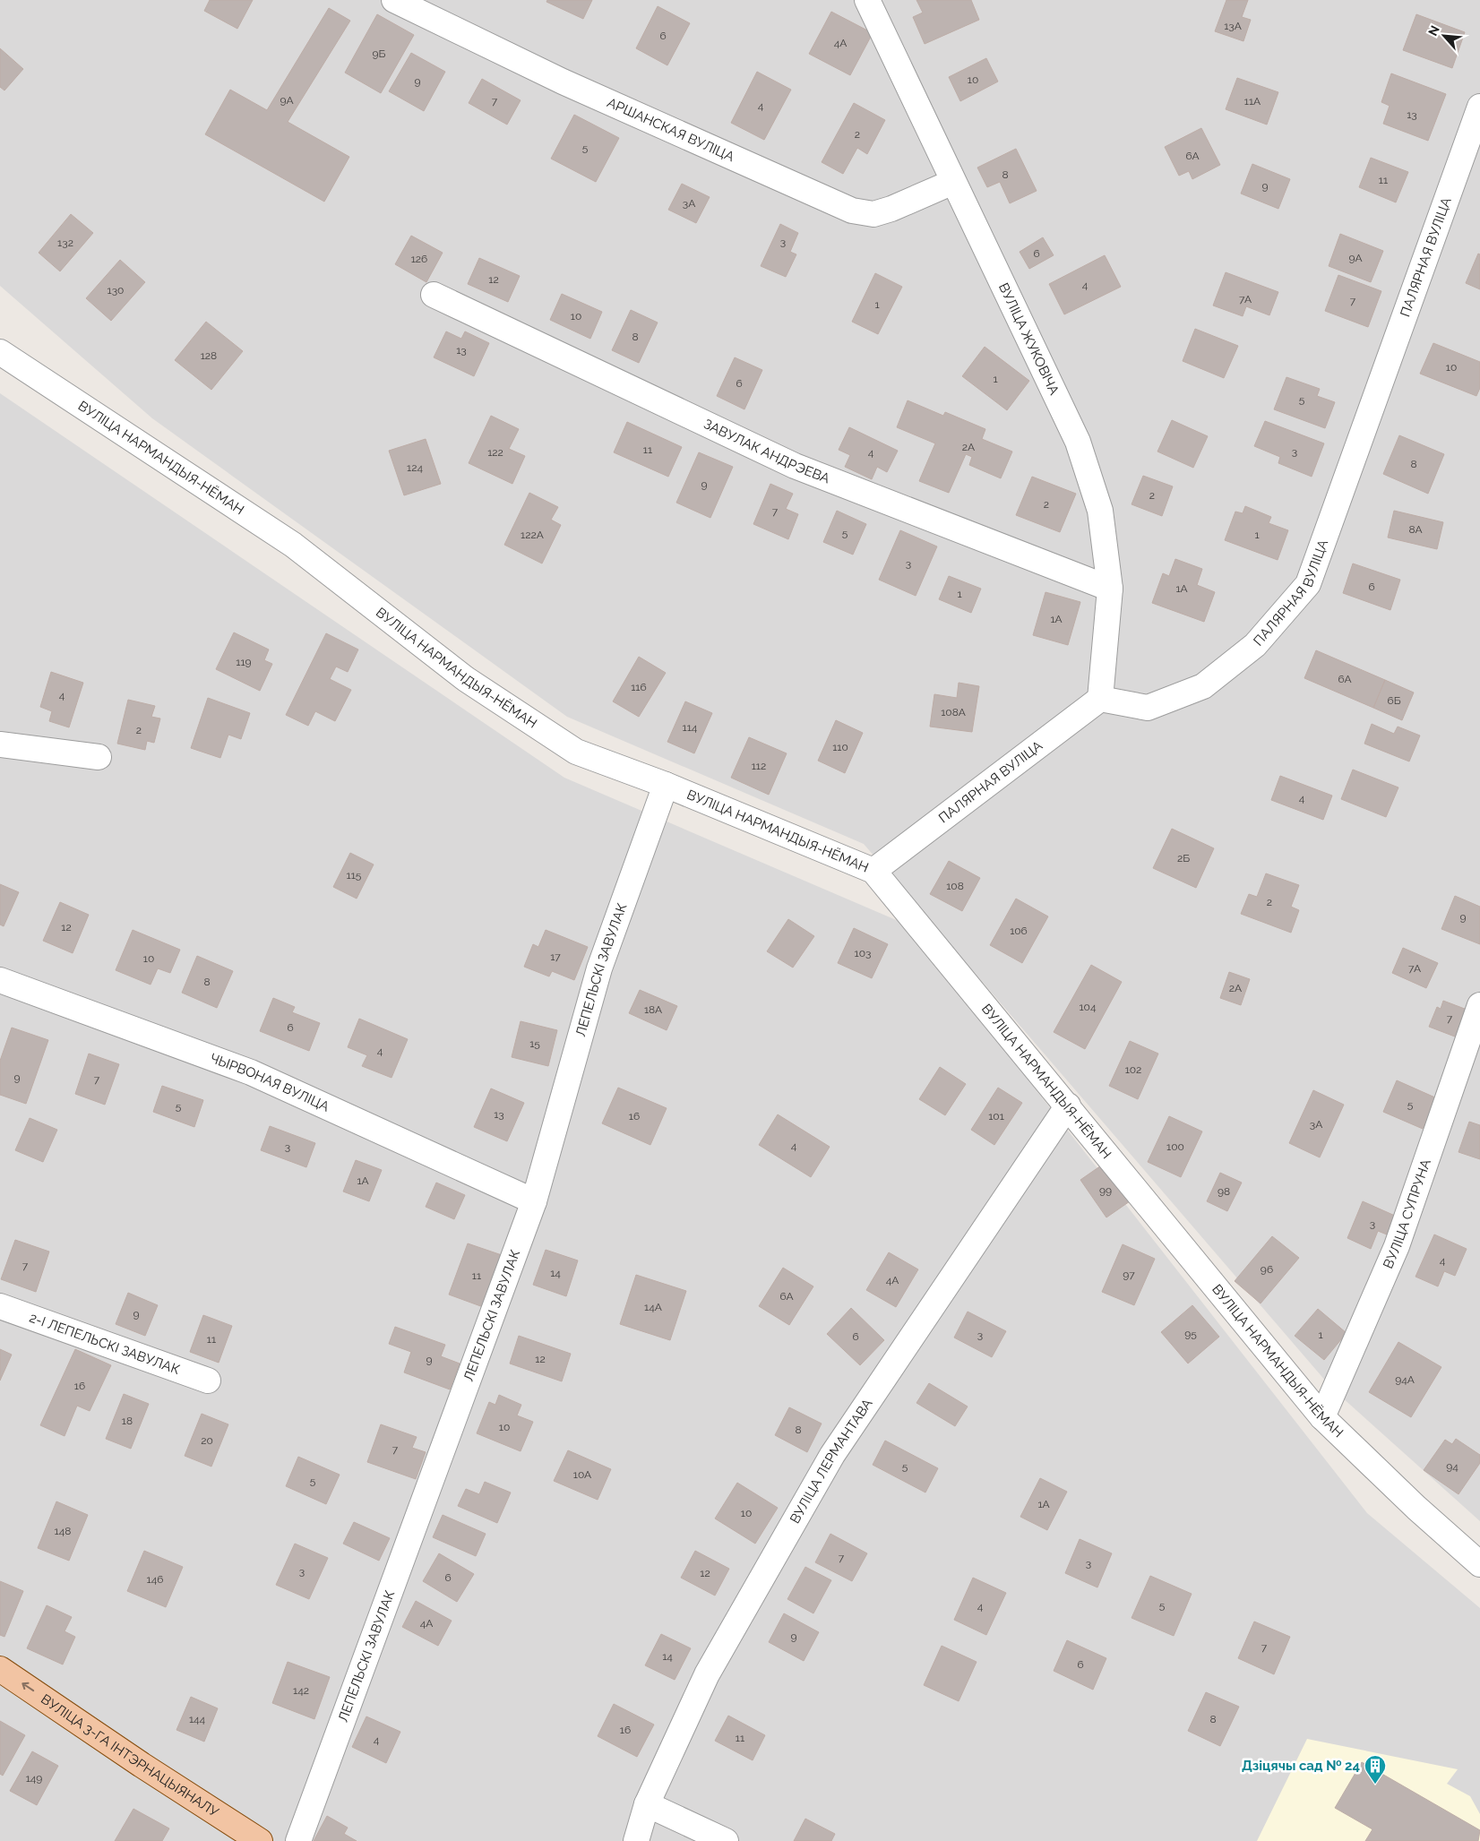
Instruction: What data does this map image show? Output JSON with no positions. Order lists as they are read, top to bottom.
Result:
{
  "streets": {
    "main road": ["ВУЛІЦА 3-ГА ІНТЭРНАЦЫЯНАЛУ"],
    "street": [
      "АРШАНСКАЯ ВУЛІЦА",
      "ПАЛЯРНАЯ ВУЛІЦА",
      "ВУЛІЦА ЖУКОВІЧА",
      "ЗАВУЛАК АНДРЭЕВА",
      "ВУЛІЦА НАРМАНДЫЯ-НЁМАН",
      "ЛЕПЕЛЬСКІ ЗАВУЛАК",
      "ЧЫРВОНАЯ ВУЛІЦА",
      "ВУЛІЦА СУПРУНА",
      "2-І ЛЕПЕЛЬСКІ ЗАВУЛАК",
      "ВУЛІЦА ЛЕРМАНТАВА"
    ]
  },
  "crossings": [
    ["АРШАНСКАЯ ВУЛІЦА", "ВУЛІЦА ЖУКОВІЧА"],
    ["ПАЛЯРНАЯ ВУЛІЦА", "ВУЛІЦА ЖУКОВІЧА"],
    ["ПАЛЯРНАЯ ВУЛІЦА", "ВУЛІЦА НАРМАНДЫЯ-НЁМАН"],
    ["ВУЛІЦА ЖУКОВІЧА", "ЗАВУЛАК АНДРЭЕВА"],
    ["ВУЛІЦА НАРМАНДЫЯ-НЁМАН", "ЛЕПЕЛЬСКІ ЗАВУЛАК"],
    ["ВУЛІЦА НАРМАНДЫЯ-НЁМАН", "ВУЛІЦА СУПРУНА"],
    ["ВУЛІЦА НАРМАНДЫЯ-НЁМАН", "ВУЛІЦА ЛЕРМАНТАВА"],
    ["ЛЕПЕЛЬСКІ ЗАВУЛАК", "ЧЫРВОНАЯ ВУЛІЦА"]
  ],
  "one_way": ["ВУЛІЦА 3-ГА ІНТЭРНАЦЫЯНАЛУ"],
  "places": {
    "building": ["Дзіцячы сад № 24"]
  },
  "house_numbers": [
    "13А",
    "6",
    "4А",
    "9Б",
    "10",
    "9",
    "9А",
    "7",
    "11А",
    "4",
    "13",
    "2",
    "5",
    "6А",
    "8",
    "11",
    "9",
    "3А",
    "3",
    "132",
    "6",
    "9А",
    "126",
    "12",
    "4",
    "130",
    "7А",
    "7",
    "1",
    "10",
    "8",
    "13",
    "128",
    "10",
    "1",
    "6",
    "5",
    "2А",
    "11",
    "3",
    "122",
    "4",
    "8",
    "124",
    "9",
    "2",
    "2",
    "7",
    "8А",
    "5",
    "122А",
    "1",
    "3",
    "6",
    "1А",
    "1",
    "1А",
    "119",
    "6А",
    "116",
    "4",
    "6Б",
    "108А",
    "114",
    "2",
    "110",
    "112",
    "4",
    "2Б",
    "115",
    "108",
    "2",
    "9",
    "12",
    "106",
    "103",
    "17",
    "10",
    "7А",
    "8",
    "2А",
    "104",
    "18А",
    "7",
    "6",
    "15",
    "4",
    "102",
    "9",
    "7",
    "5",
    "5",
    "13",
    "16",
    "101",
    "3А",
    "4",
    "3",
    "100",
    "1А",
    "99",
    "98",
    "3",
    "4",
    "7",
    "96",
    "14",
    "97",
    "11",
    "4А",
    "6А",
    "14А",
    "9",
    "95",
    "3",
    "1",
    "6",
    "11",
    "12",
    "9",
    "94А",
    "16",
    "18",
    "10",
    "8",
    "20",
    "7",
    "5",
    "94",
    "10А",
    "5",
    "1А",
    "10",
    "148",
    "7",
    "3",
    "3",
    "12",
    "6",
    "146",
    "5",
    "4",
    "4А",
    "9",
    "7",
    "14",
    "6",
    "142",
    "144",
    "8",
    "16",
    "11",
    "4",
    "149"
  ],
  "north": "top left"
}
